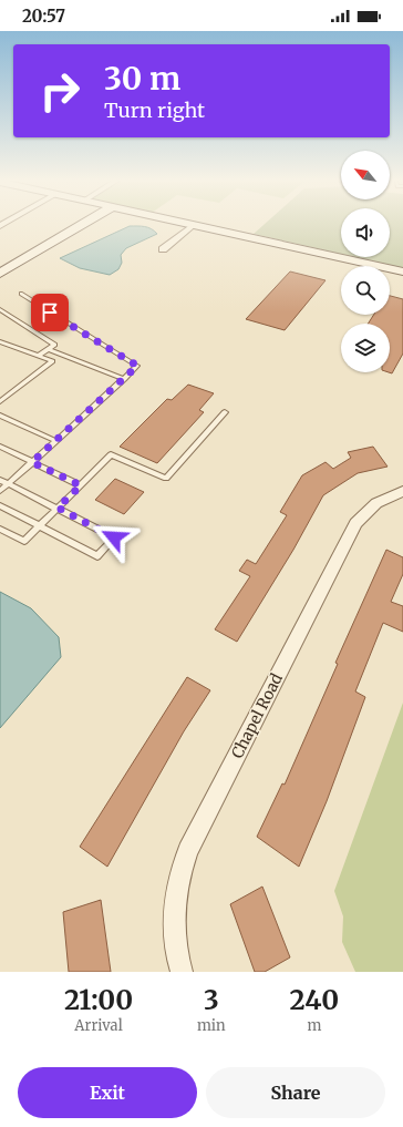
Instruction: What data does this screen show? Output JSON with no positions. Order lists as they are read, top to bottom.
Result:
{
  "streets": {
    "street": ["Chapel Road"]
  },
  "north": "top left",
  "page": {
    "status": "20:57",
    "turn": ["30 m", "Turn right"],
    "eta": [
      "21:00",
      "Arrival",
      "3",
      "min",
      "240",
      "m"
    ],
    "buttons": ["Exit", "Share"]
  }
}
